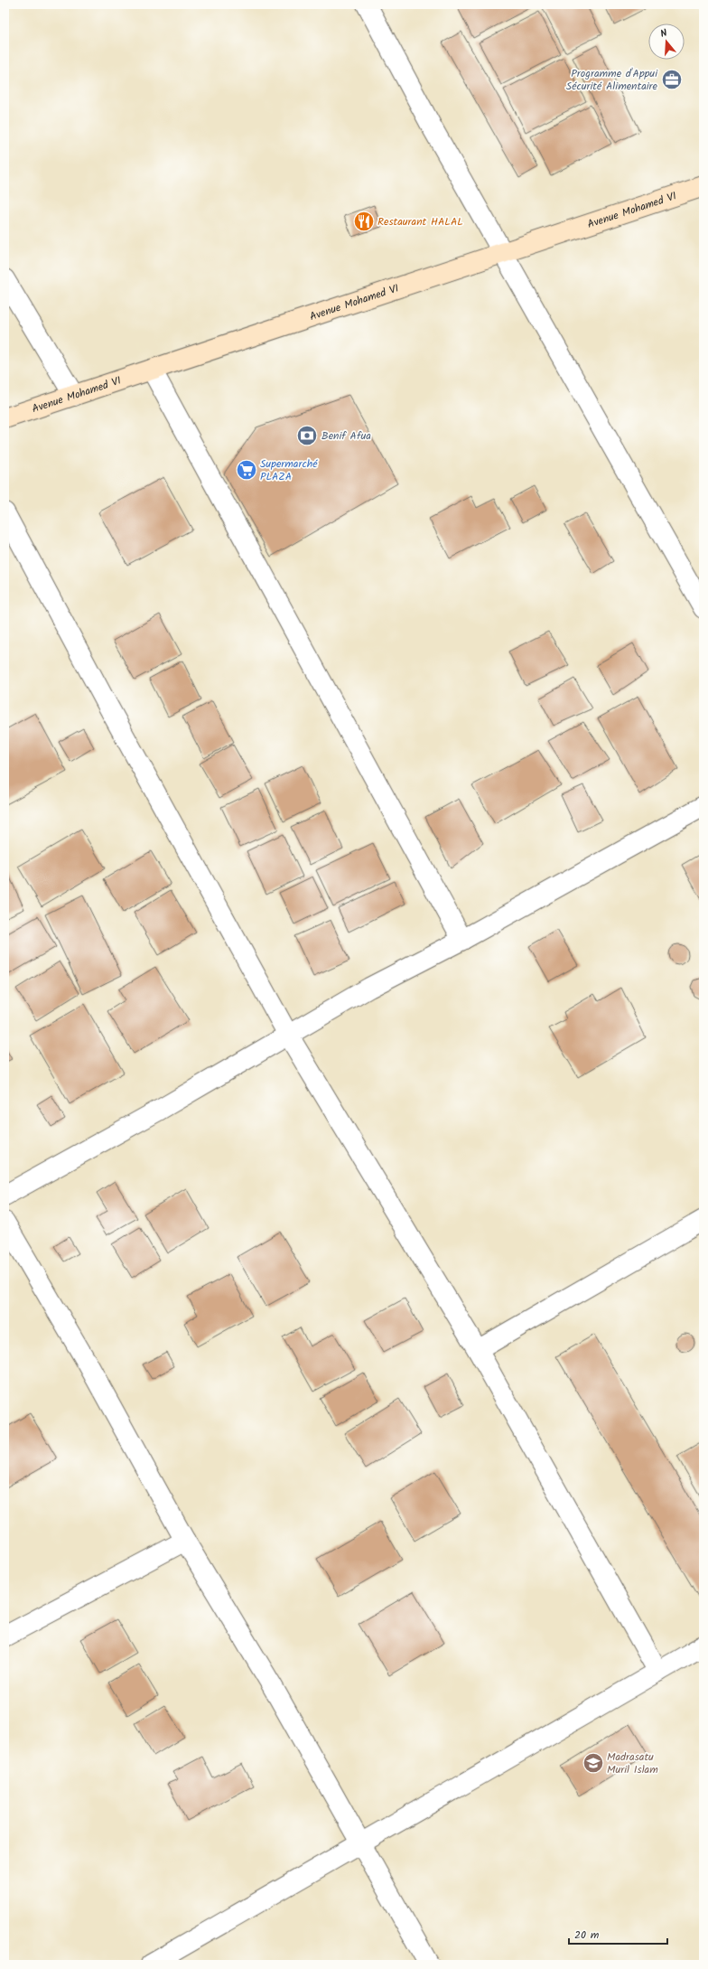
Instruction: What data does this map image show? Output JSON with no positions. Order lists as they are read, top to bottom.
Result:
{
  "streets": {
    "street": ["Avenue Mohamed VI"]
  },
  "places": {
    "office": ["Programme d'Appui Sécurité Alimentaire"],
    "restaurant": ["Restaurant HALAL"],
    "bank": ["Benif Afua"],
    "supermarket": ["Supermarché PLAZA"],
    "school or university": ["Madrasatu Muril Islam"]
  },
  "scale_bar": "20 m",
  "north": "top"
}
